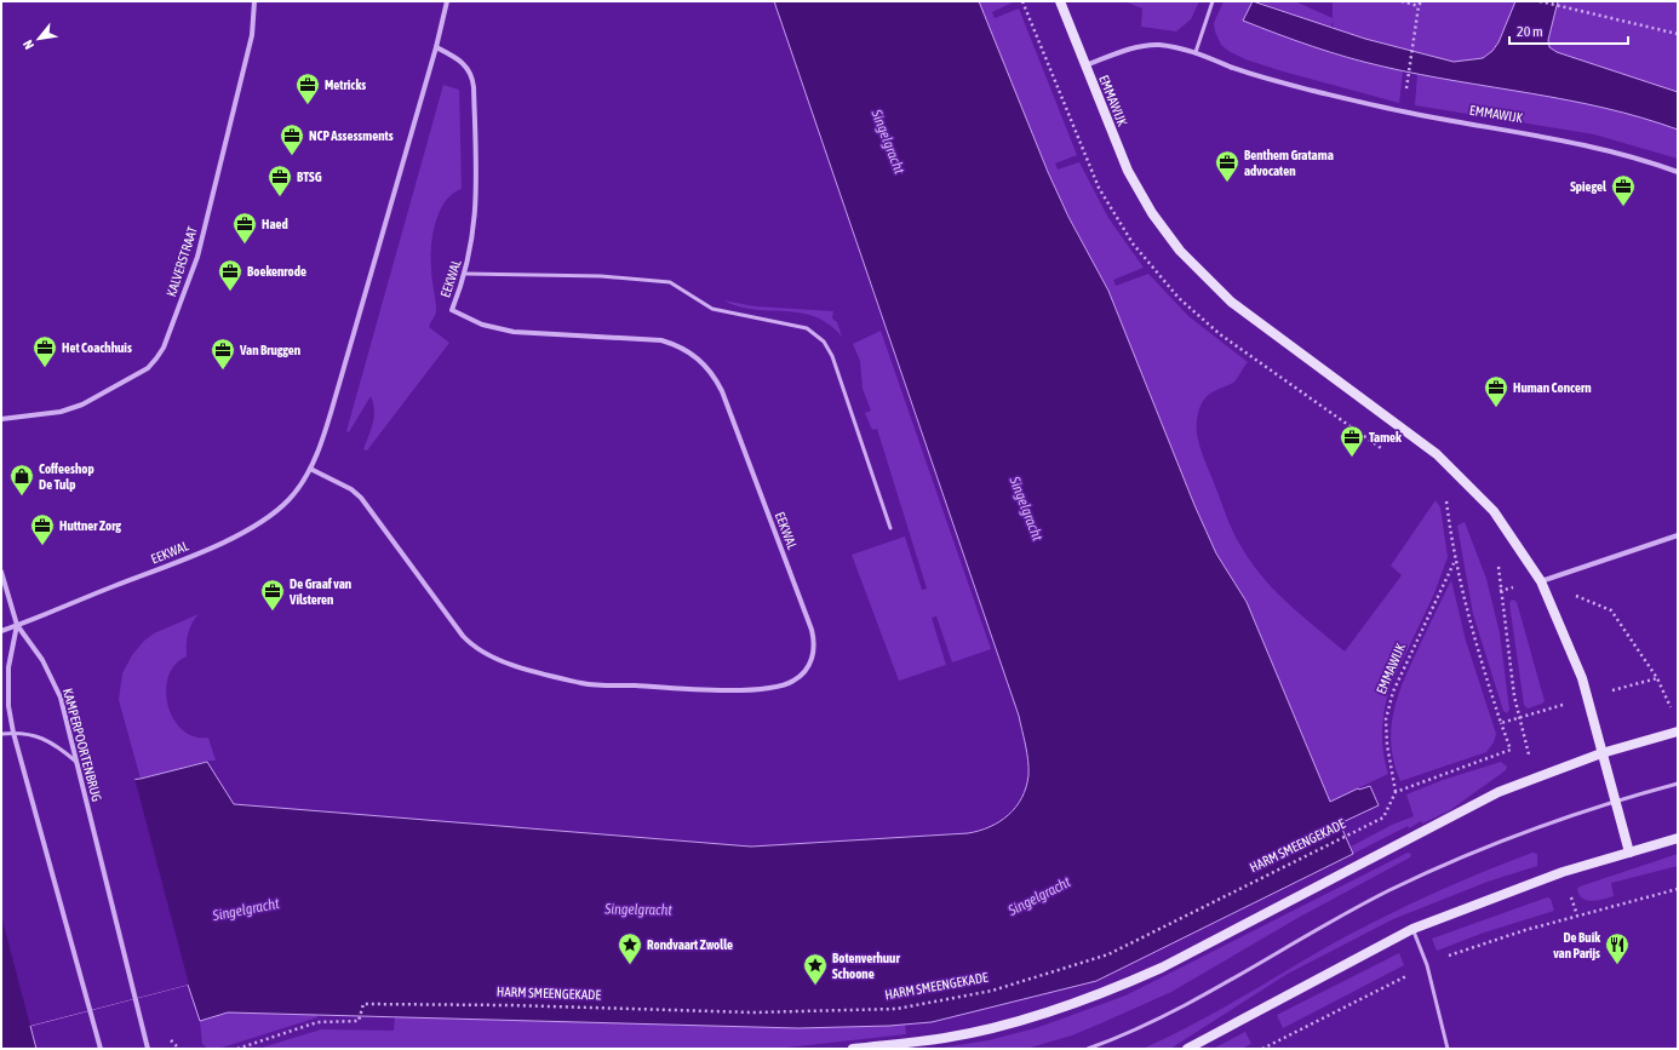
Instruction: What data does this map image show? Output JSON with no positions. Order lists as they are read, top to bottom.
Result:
{
  "streets": {
    "main road": ["EMMAWIJK"],
    "street": ["KALVERSTRAAT", "EEKWAL", "KAMPERPOORTENBRUG"],
    "path": ["HARM SMEENGEKADE"]
  },
  "crossings": [
    ["EMMAWIJK", "HARM SMEENGEKADE"],
    ["EEKWAL", "KAMPERPOORTENBRUG"]
  ],
  "water": ["Singelgracht"],
  "places": {
    "office": [
      "Metricks",
      "NCP Assessments",
      "Benthem Gratama advocaten",
      "BTSG",
      "Spiegel",
      "Haed",
      "Boekenrode",
      "Het Coachhuis",
      "Van Bruggen",
      "Human Concern",
      "Tamek",
      "Huttner Zorg",
      "De Graaf van Vilsteren"
    ],
    "shop": ["Coffeeshop De Tulp"],
    "place": ["Rondvaart Zwolle", "Botenverhuur Schoone"],
    "restaurant": ["De Buik van Parijs"]
  },
  "scale_bar": "20 m",
  "north": "bottom left"
}
